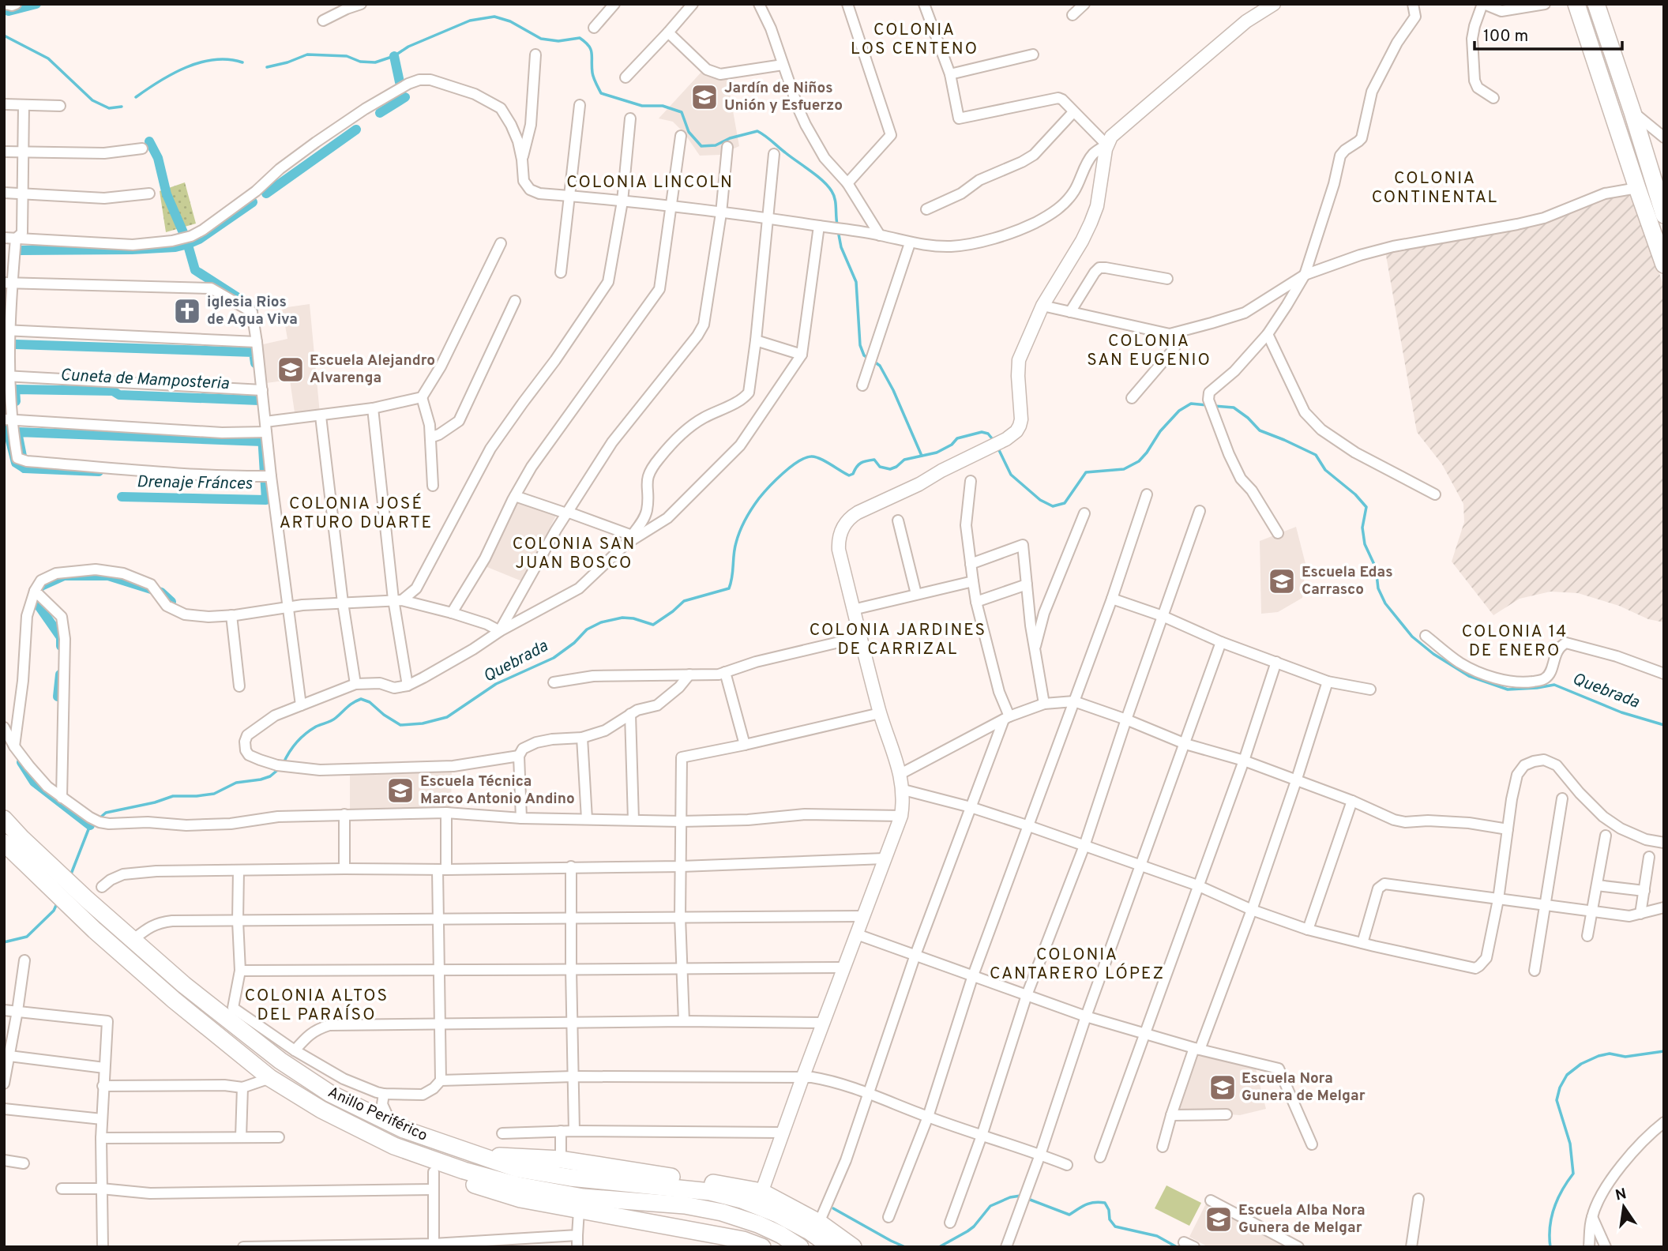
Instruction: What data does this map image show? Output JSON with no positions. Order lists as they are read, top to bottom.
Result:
{
  "streets": {
    "highway": ["Anillo Periférico"]
  },
  "districts": [
    "COLONIA LOS CENTENO",
    "COLONIA CONTINENTAL",
    "COLONIA LINCOLN",
    "COLONIA SAN EUGENIO",
    "COLONIA JOSÉ ARTURO DUARTE",
    "COLONIA SAN JUAN BOSCO",
    "COLONIA JARDINES DE CARRIZAL",
    "COLONIA 14 DE ENERO",
    "COLONIA CANTARERO LÓPEZ",
    "COLONIA ALTOS DEL PARAÍSO"
  ],
  "water": ["Cuneta de Mamposteria", "Drenaje Fránces", "Quebrada"],
  "places": {
    "school or university": [
      "Jardín de Niños Unión y Esfuerzo",
      "Escuela Alejandro Alvarenga",
      "Escuela Edas Carrasco",
      "Escuela Técnica Marco Antonio Andino",
      "Escuela Nora Gunera de Melgar",
      "Escuela Alba Nora Gunera de Melgar"
    ],
    "church": ["iglesia Rios de Agua Viva"]
  },
  "scale_bar": "100 m",
  "north": "top"
}
